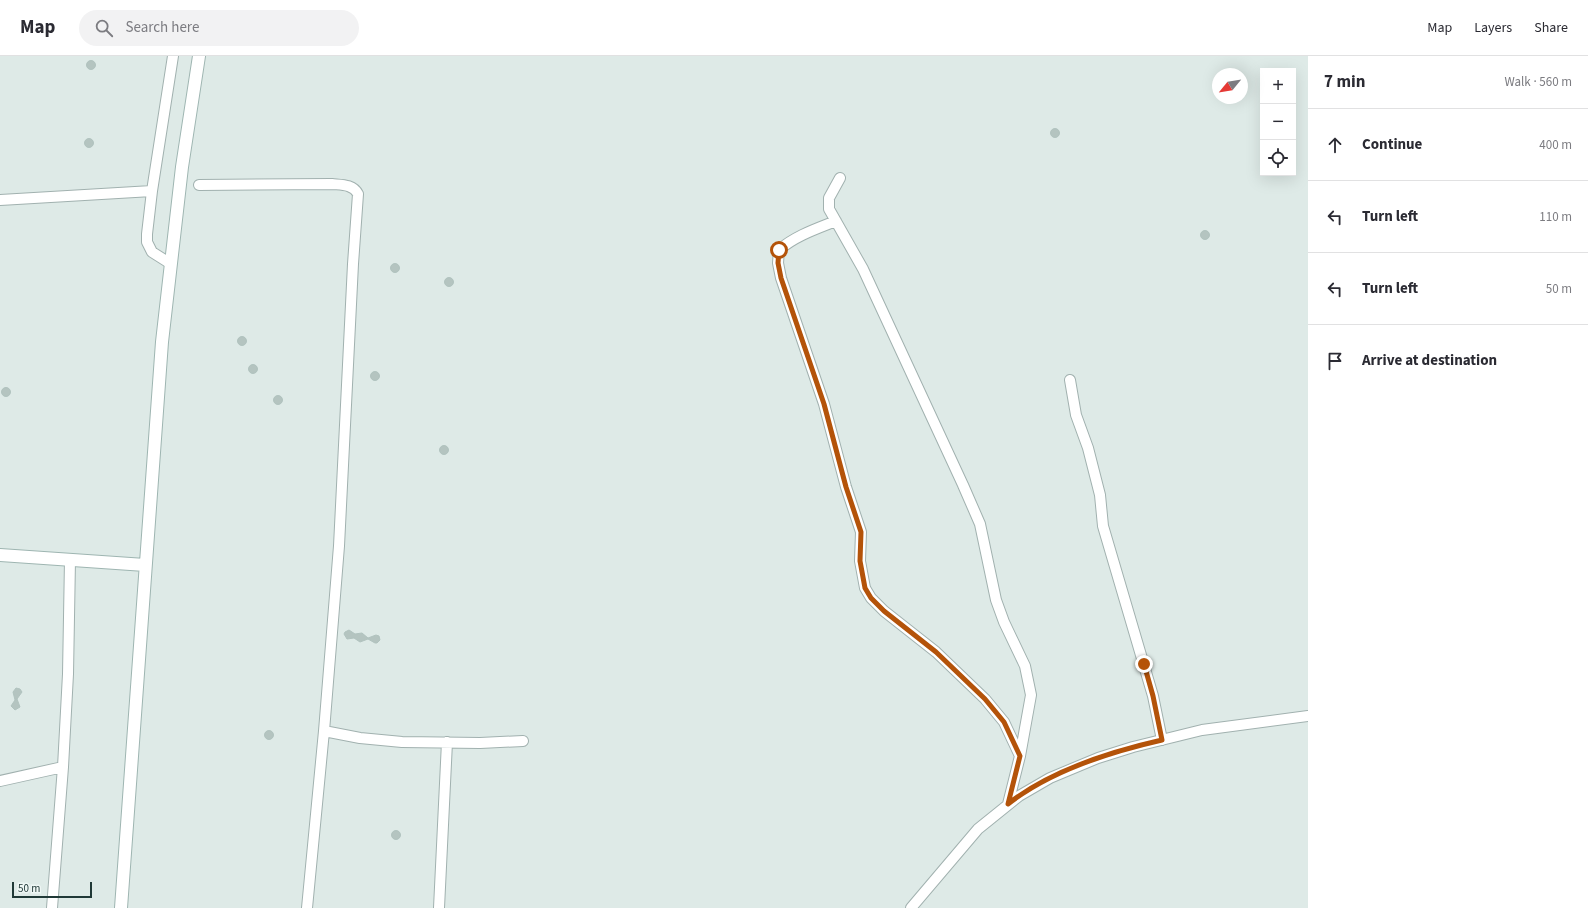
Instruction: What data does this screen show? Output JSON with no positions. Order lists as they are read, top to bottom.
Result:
{
  "scale_bar": "50 m",
  "north": "bottom left",
  "page": {
    "header": "Map",
    "search": "Search here",
    "nav": ["Map", "Layers", "Share"],
    "heading": ["7 min", "Walk · 560 m"],
    "map_buttons": ["+", "−"],
    "list": [
      ["Continue", "400 m"],
      ["Turn left", "110 m"],
      ["Turn left", "50 m"],
      "Arrive at destination"
    ],
    "scale": "50 m"
  }
}
